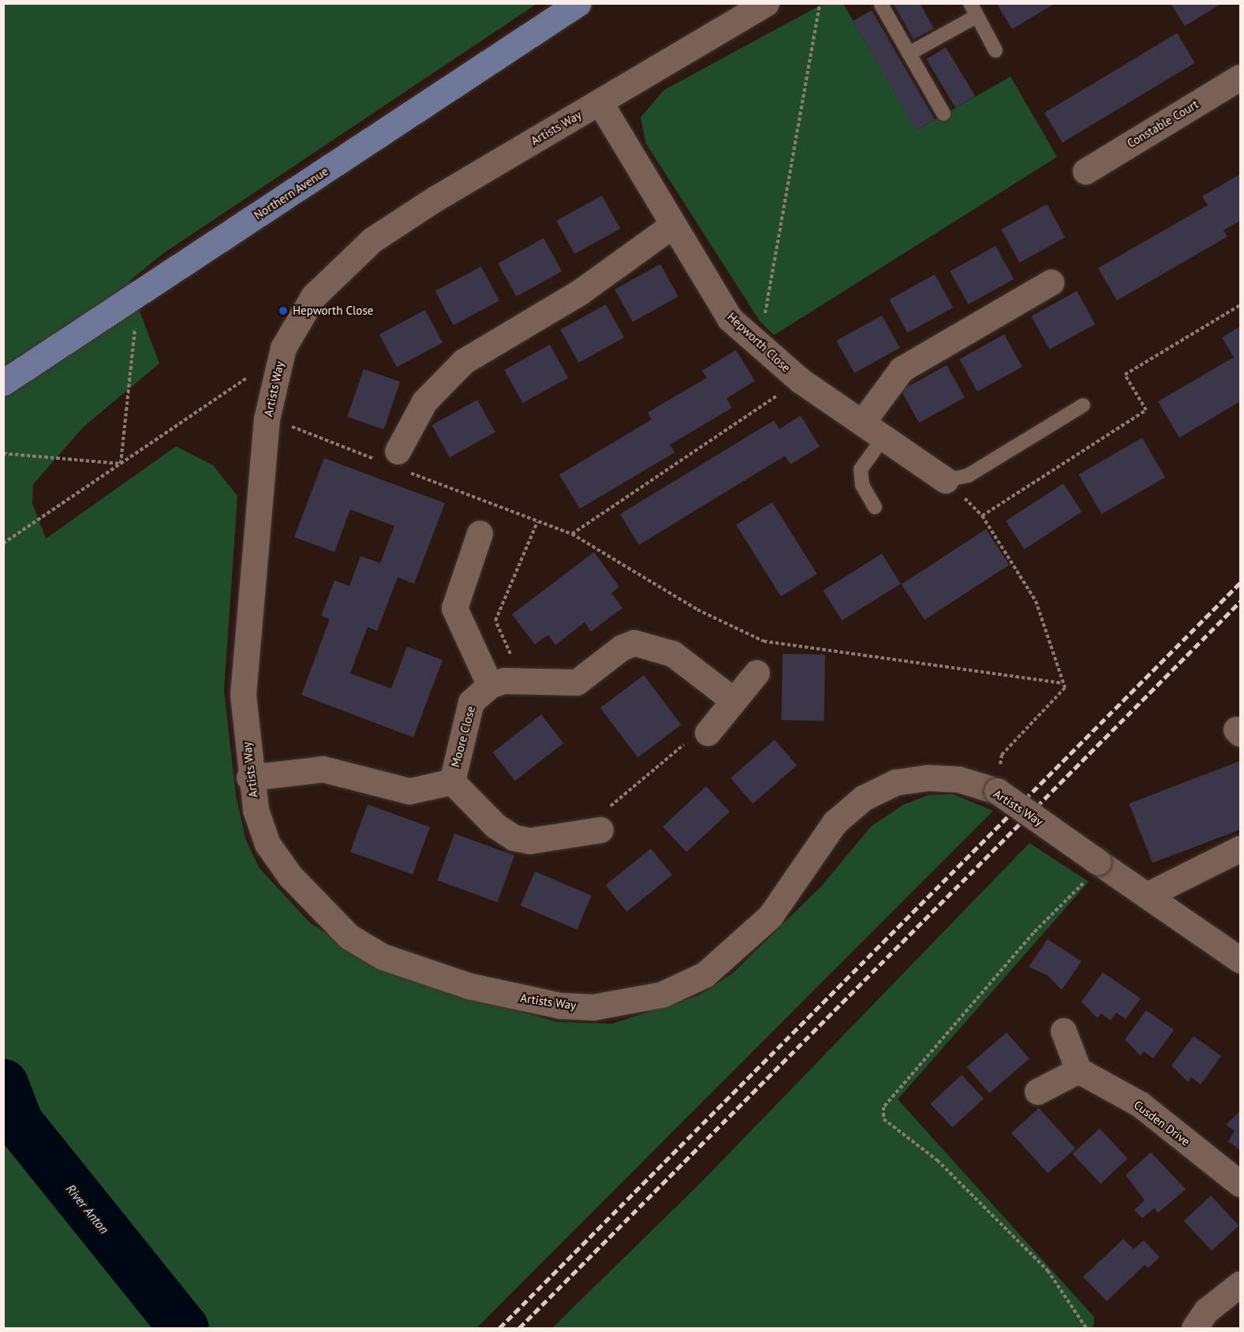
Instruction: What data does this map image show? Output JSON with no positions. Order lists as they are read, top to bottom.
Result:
{
  "streets": {
    "main road": ["Northern Avenue"],
    "street": [
      "Constable Court",
      "Artists Way",
      "Hepworth Close",
      "Moore Close",
      "Cusden Drive"
    ]
  },
  "crossings": [
    ["Artists Way", "Hepworth Close"],
    ["Artists Way", "Moore Close"]
  ],
  "water": ["River Anton"],
  "places": ["Hepworth Close"]
}
